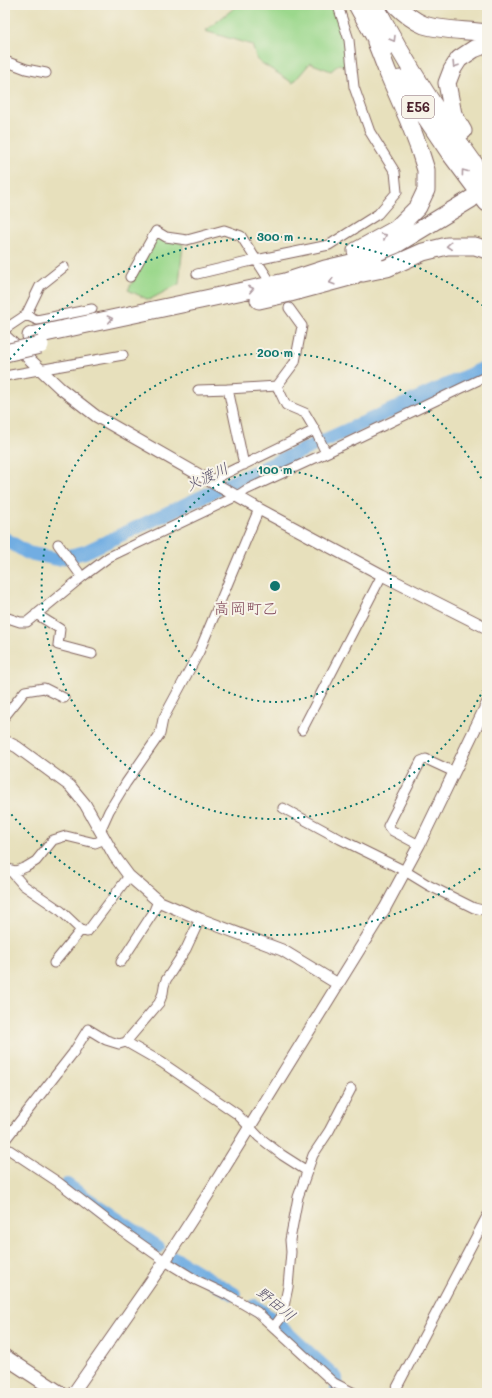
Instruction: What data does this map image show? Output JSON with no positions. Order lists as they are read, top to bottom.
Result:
{
  "streets": {
    "highway": ["E56"]
  },
  "districts": ["高岡町乙"],
  "water": ["火渡川", "野田川"],
  "rings": ["300 m", "200 m", "100 m"]
}
